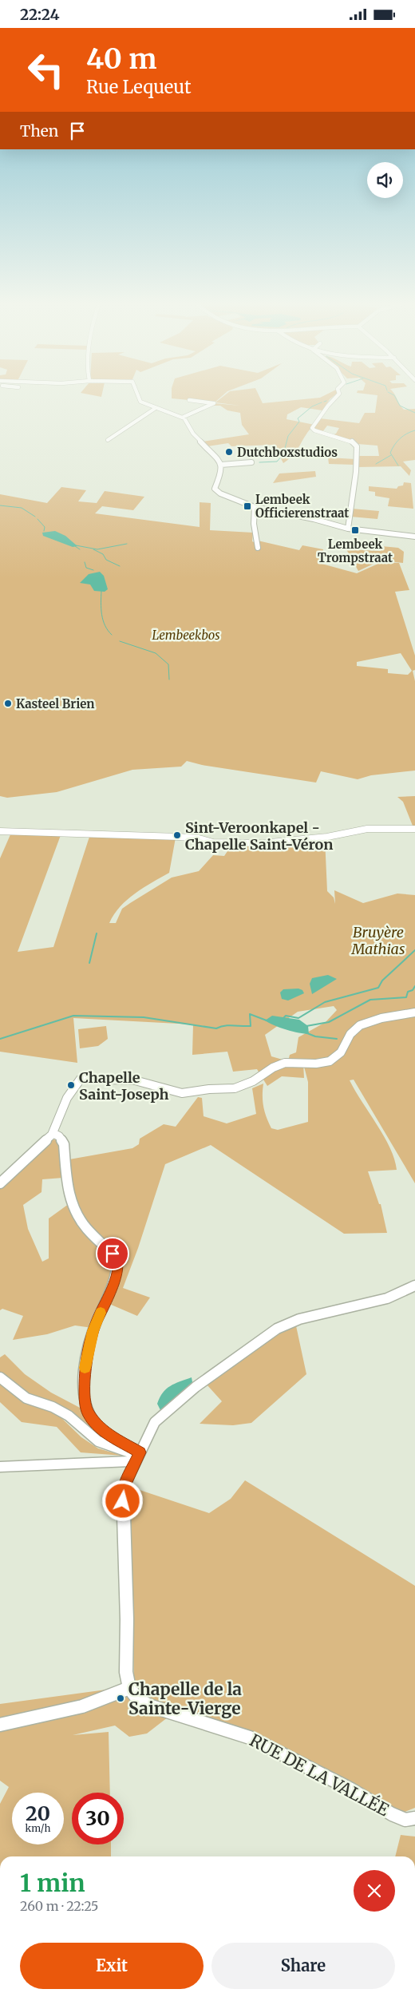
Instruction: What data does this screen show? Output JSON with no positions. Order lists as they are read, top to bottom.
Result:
{
  "streets": {
    "street": ["RUE DE LA VALLÉE"]
  },
  "parks": ["Lembeekbos", "Bruyère Mathias"],
  "places": {
    "other": [
      "Dutchboxstudios",
      "Kasteel Brien",
      "Sint-Veroonkapel - Chapelle Saint-Véron",
      "Chapelle Saint-Joseph",
      "Chapelle de la Sainte-Vierge"
    ],
    "transit": ["Lembeek Officierenstraat", "Lembeek Trompstraat"]
  },
  "page": {
    "status": "22:24",
    "turn": ["40 m", "Rue Lequeut"],
    "then": "Then",
    "speed": "20 km/h",
    "limit": "30",
    "heading": ["1 min", "260 m · 22:25"],
    "buttons": ["Exit", "Share"]
  }
}
